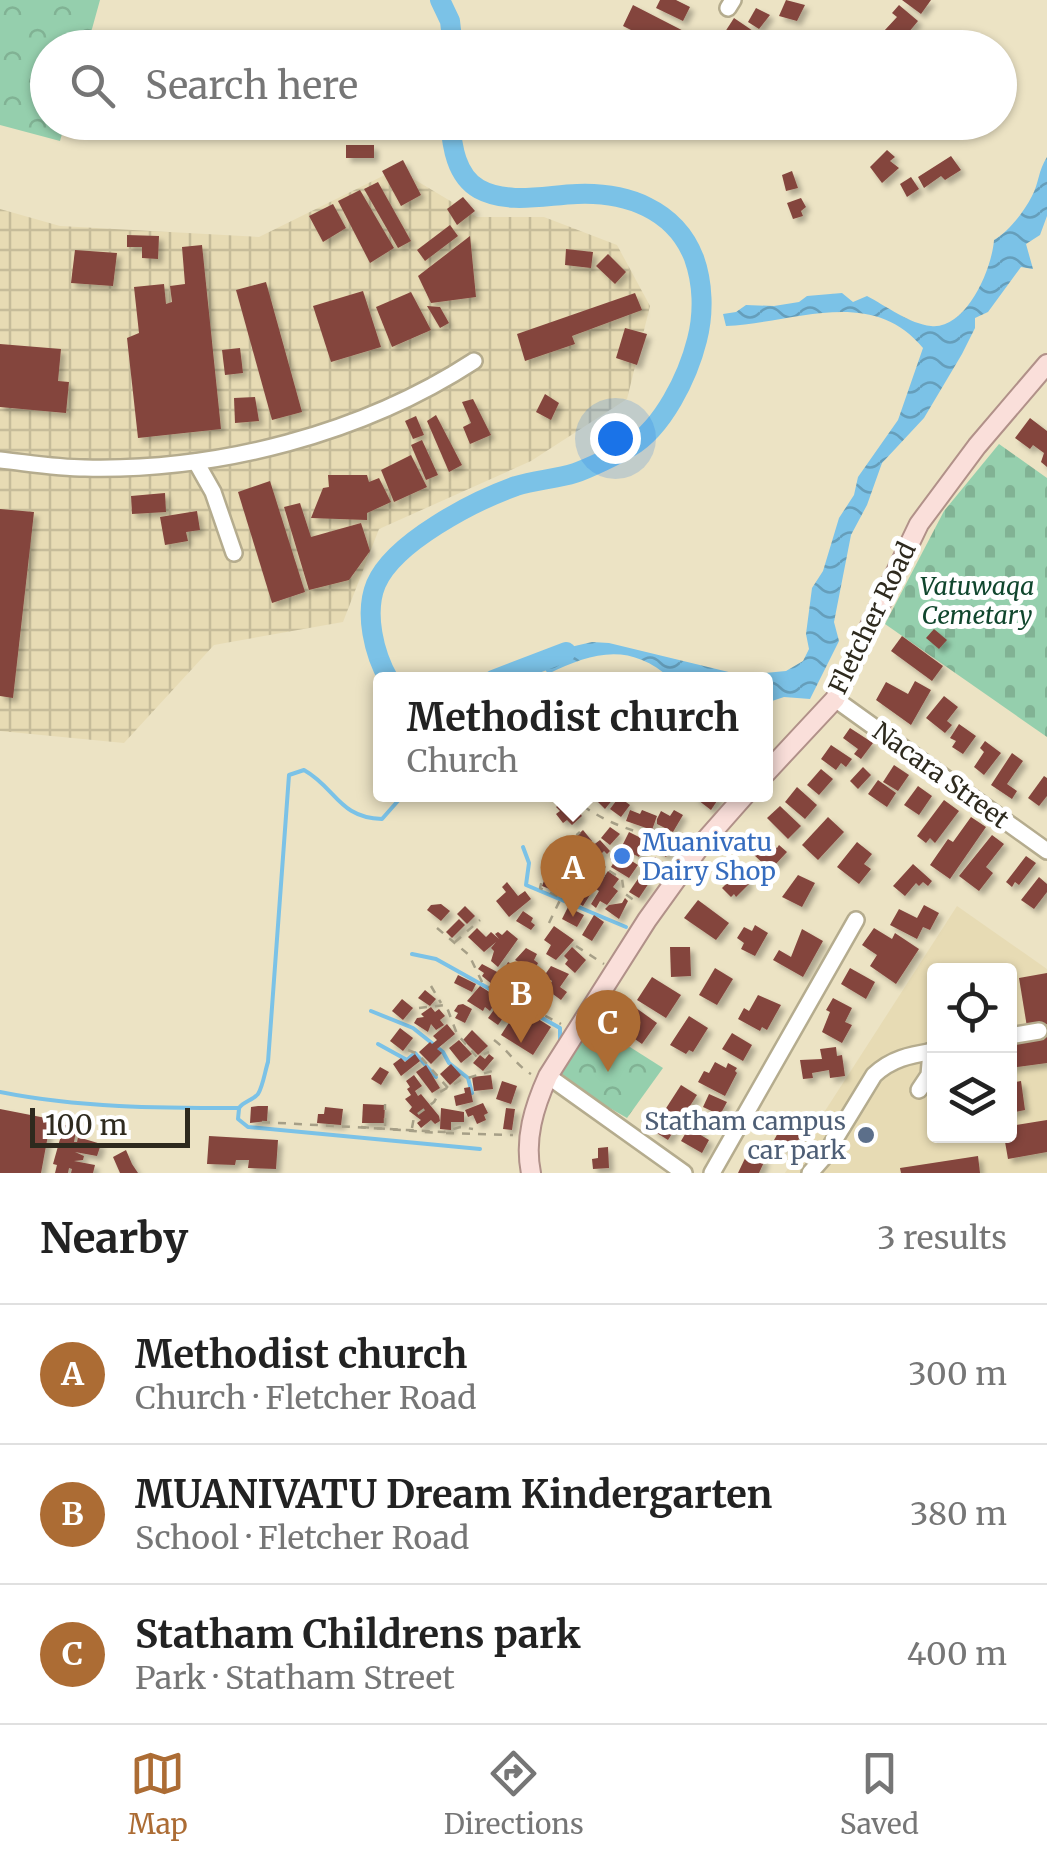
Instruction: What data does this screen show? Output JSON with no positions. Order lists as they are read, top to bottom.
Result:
{
  "streets": {
    "main road": ["Fletcher Road"],
    "street": ["Nacara Street"]
  },
  "crossings": [
    ["Fletcher Road", "Nacara Street"]
  ],
  "parks": ["Vatuwaqa Cemetary"],
  "places": ["Muanivatu Dairy Shop", "Statham campus car park"],
  "scale_bar": "100 m",
  "page": {
    "search": "Search here",
    "popup": ["Methodist church", "Church"],
    "pins": ["A", "B", "C"],
    "scale": "100 m",
    "heading": ["Nearby", "3 results"],
    "list": [
      {
        "mark": "A",
        "name": "Methodist church",
        "note": "Church · Fletcher Road",
        "value": "300 m"
      },
      {
        "mark": "B",
        "name": "MUANIVATU Dream Kindergarten",
        "note": "School · Fletcher Road",
        "value": "380 m"
      },
      {
        "mark": "C",
        "name": "Statham Childrens park",
        "note": "Park · Statham Street",
        "value": "400 m"
      }
    ],
    "nav": ["Map", "Directions", "Saved"]
  }
}
